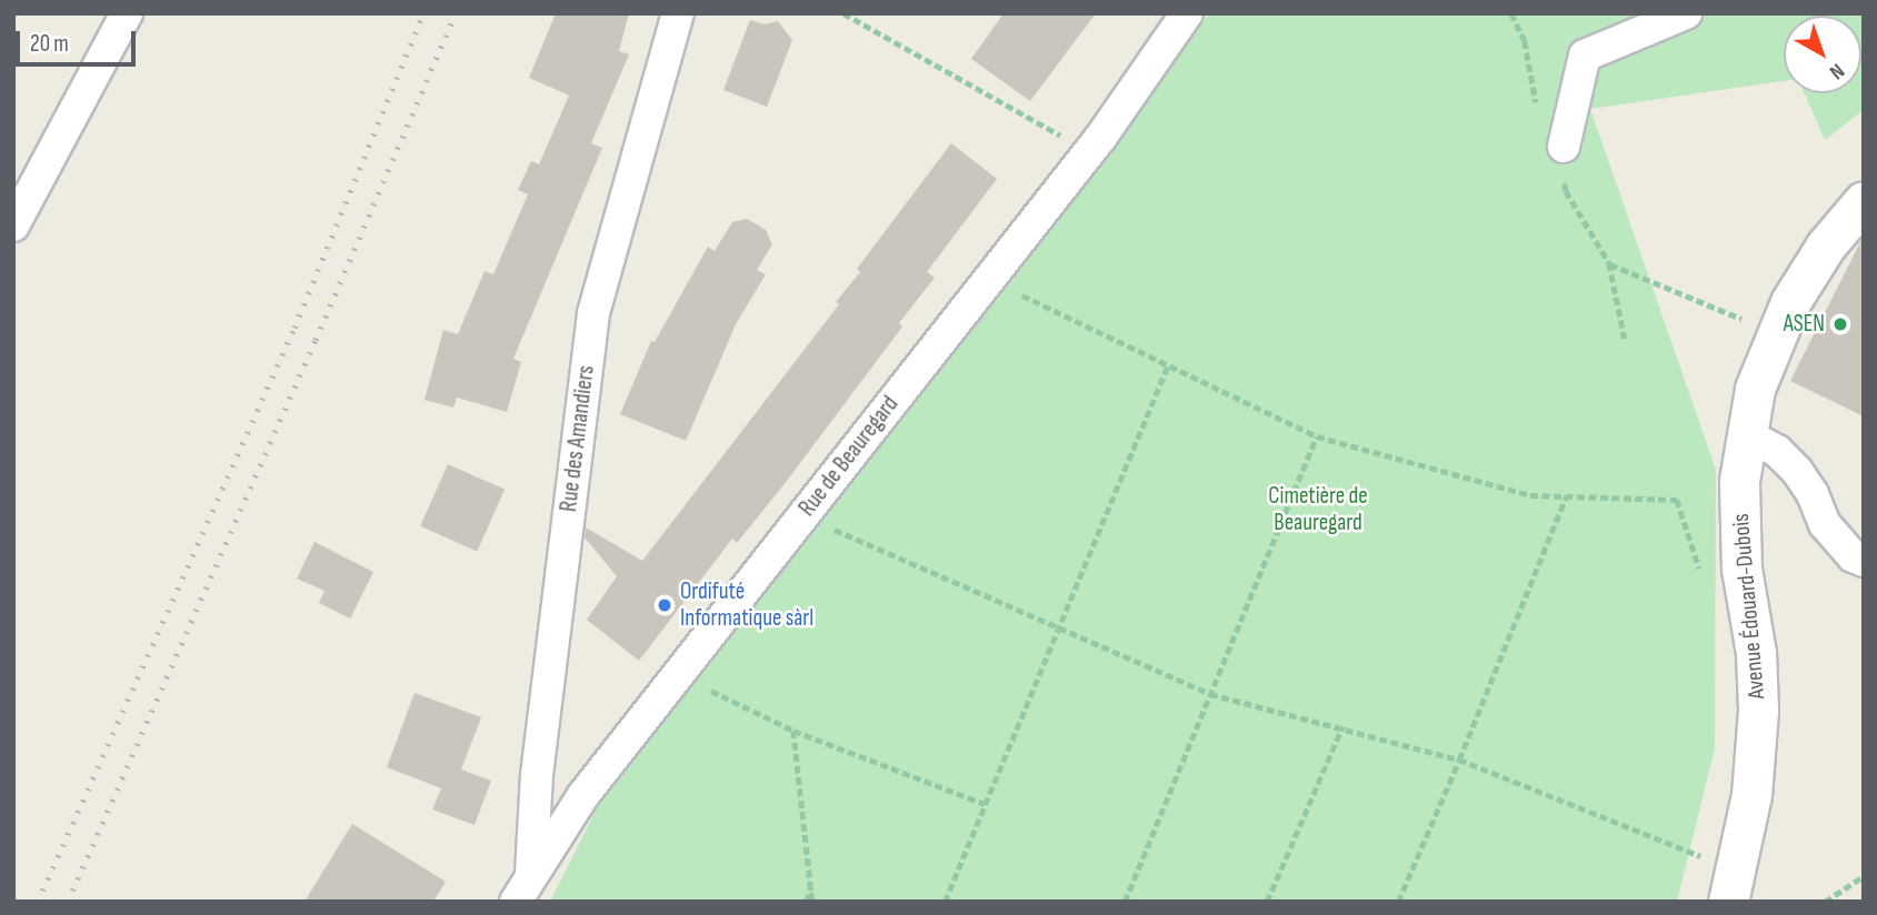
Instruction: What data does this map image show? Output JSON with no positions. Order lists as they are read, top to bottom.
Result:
{
  "streets": {
    "street": ["Rue des Amandiers", "Rue de Beauregard", "Avenue Édouard-Dubois"]
  },
  "crossings": [
    ["Rue des Amandiers", "Rue de Beauregard"]
  ],
  "parks": ["Cimetière de Beauregard"],
  "places": ["ASEN", "Ordifuté Informatique sàrl"],
  "scale_bar": "20 m",
  "north": "bottom right"
}
